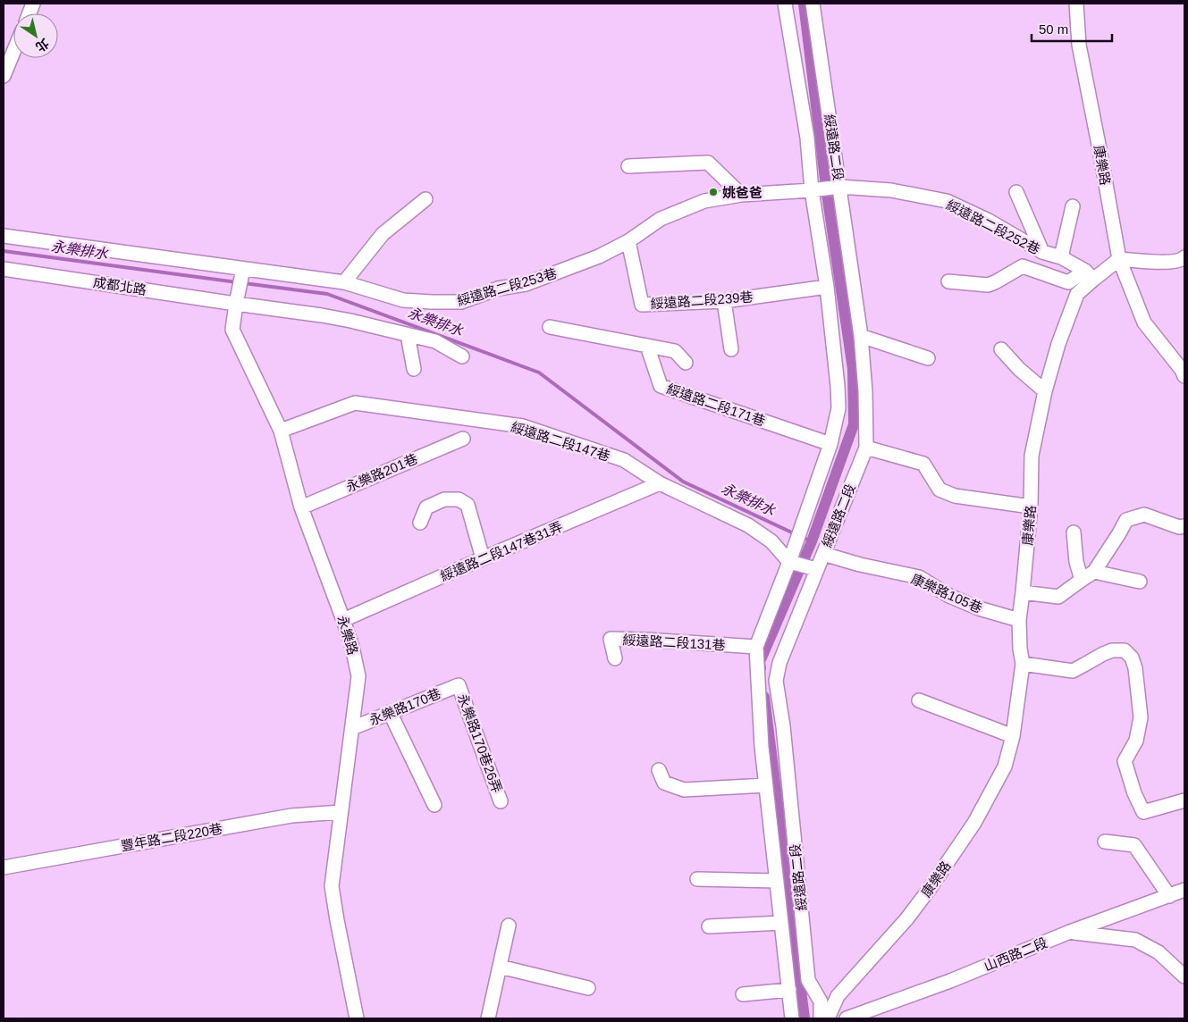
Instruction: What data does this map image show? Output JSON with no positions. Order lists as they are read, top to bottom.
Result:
{
  "streets": {
    "street": [
      "綏遠路二段",
      "康樂路",
      "綏遠路二段252巷",
      "成都北路",
      "綏遠路二段253巷",
      "綏遠路二段239巷",
      "綏遠路二段171巷",
      "綏遠路二段147巷",
      "永樂路201巷",
      "綏遠路二段147巷31弄",
      "康樂路105巷",
      "永樂路",
      "綏遠路二段131巷",
      "永樂路170巷",
      "永樂路170巷26弄",
      "豐年路二段220巷",
      "山西路二段"
    ]
  },
  "crossings": [
    ["綏遠路二段", "綏遠路二段252巷"],
    ["綏遠路二段", "綏遠路二段253巷"],
    ["綏遠路二段", "綏遠路二段239巷"],
    ["綏遠路二段", "綏遠路二段171巷"],
    ["綏遠路二段", "綏遠路二段147巷"],
    ["綏遠路二段", "康樂路105巷"],
    ["綏遠路二段", "綏遠路二段131巷"],
    ["康樂路", "綏遠路二段252巷"],
    ["康樂路", "康樂路105巷"],
    ["綏遠路二段252巷", "綏遠路二段253巷"],
    ["成都北路", "綏遠路二段253巷"],
    ["成都北路", "永樂路"],
    ["綏遠路二段253巷", "綏遠路二段239巷"],
    ["綏遠路二段253巷", "永樂路"],
    ["綏遠路二段147巷", "綏遠路二段147巷31弄"],
    ["綏遠路二段147巷", "永樂路"],
    ["永樂路201巷", "永樂路"],
    ["綏遠路二段147巷31弄", "永樂路"],
    ["永樂路", "永樂路170巷"],
    ["永樂路", "豐年路二段220巷"],
    ["永樂路170巷", "永樂路170巷26弄"]
  ],
  "water": ["永樂排水"],
  "places": ["姚爸爸"],
  "scale_bar": "50 m",
  "north": "bottom right"
}
